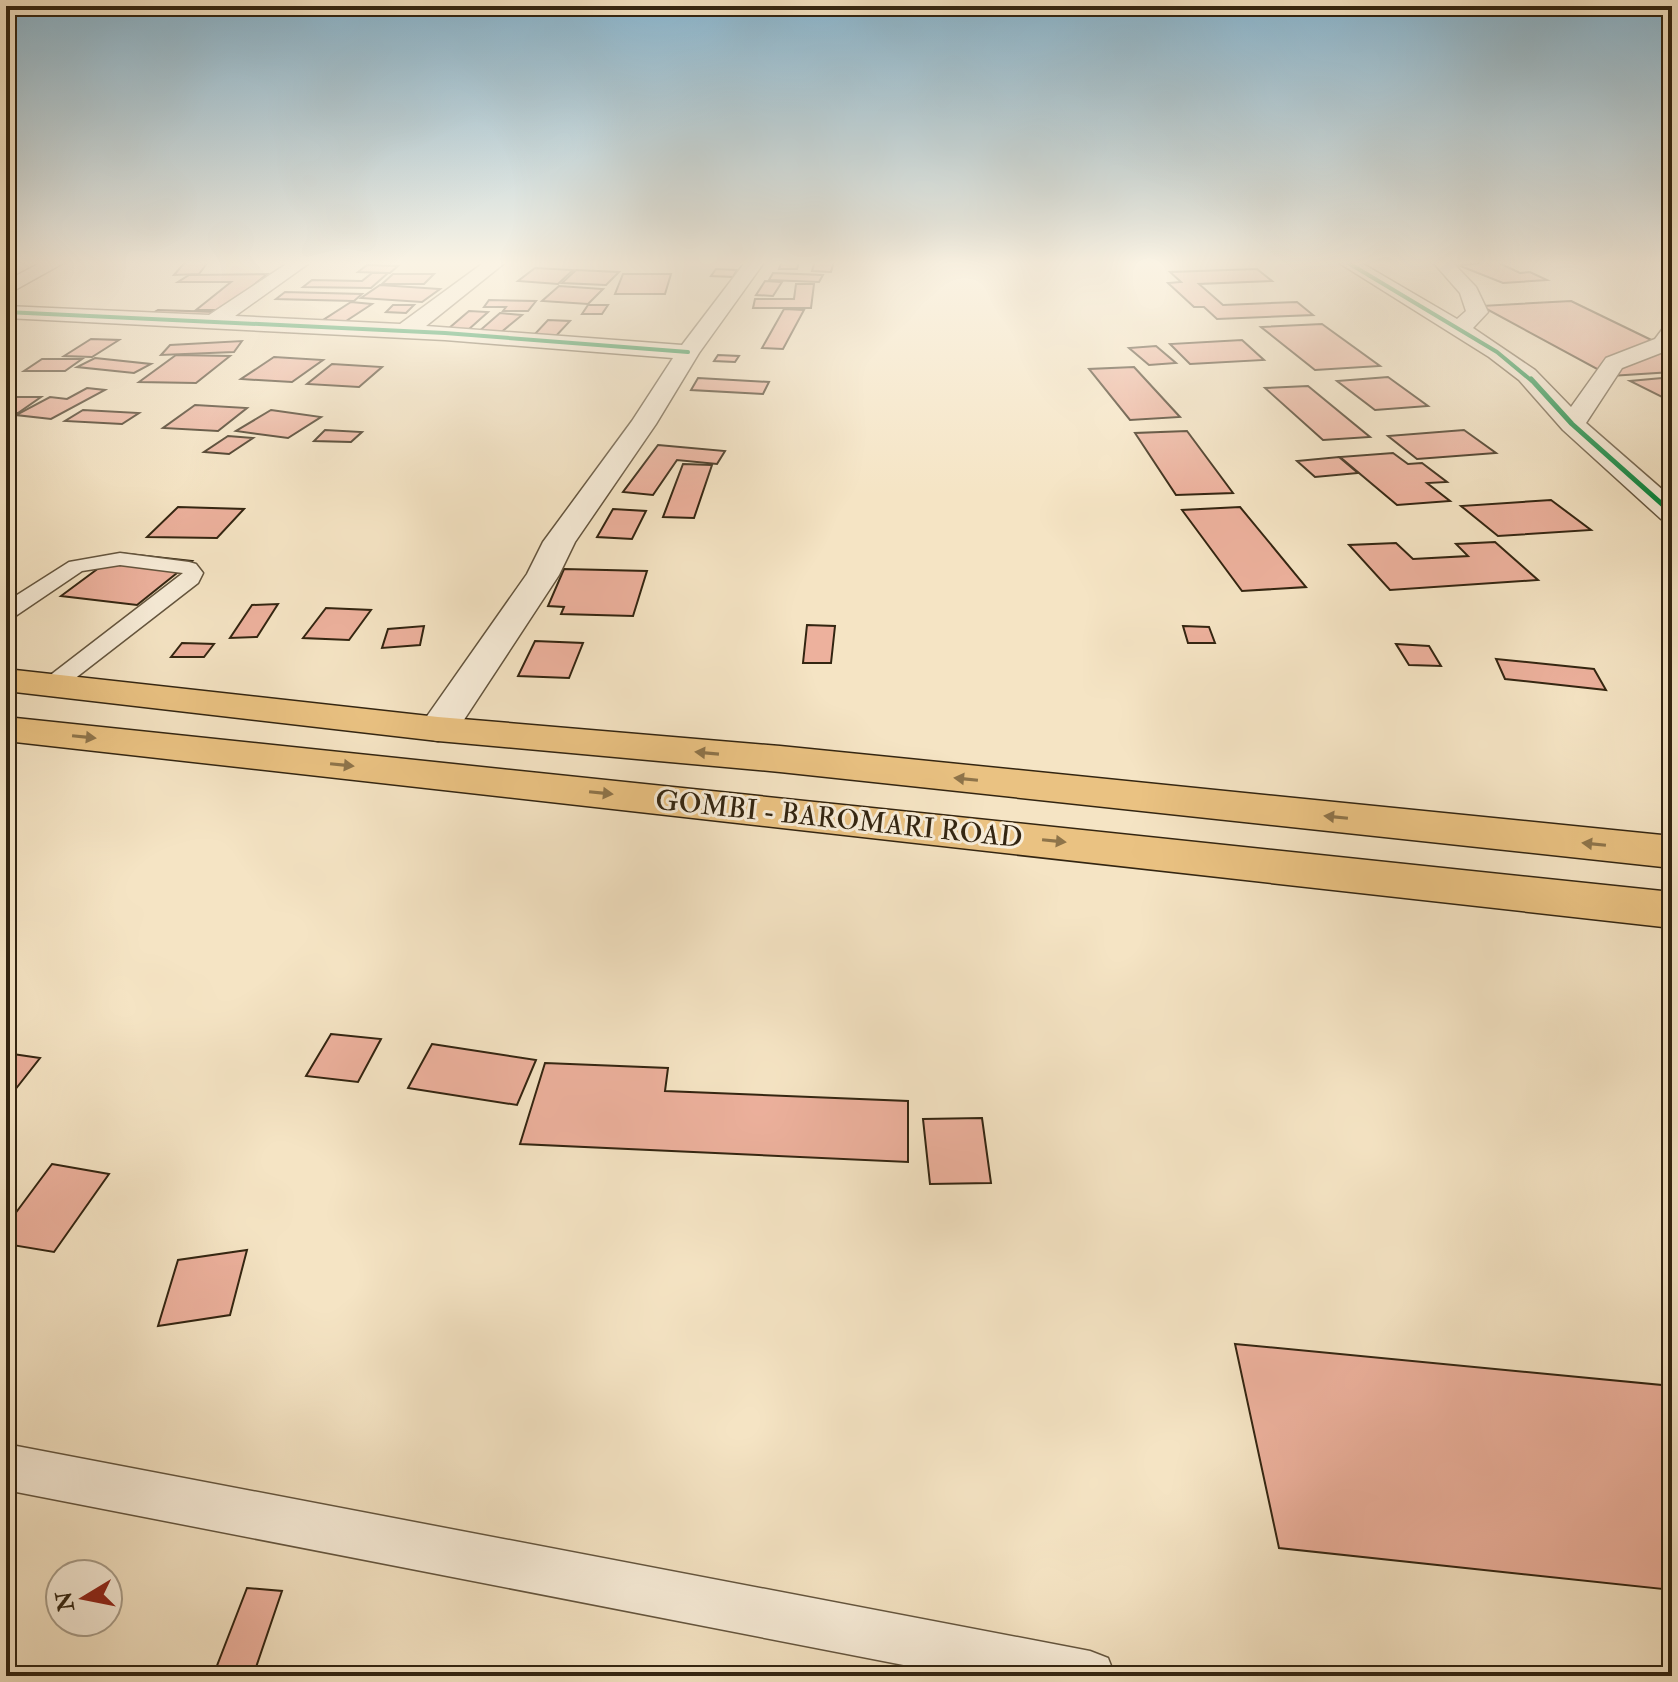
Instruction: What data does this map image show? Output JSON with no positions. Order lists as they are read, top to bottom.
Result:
{
  "streets": {
    "main road": ["GOMBI - BAROMARI ROAD"]
  },
  "north": "left"
}
